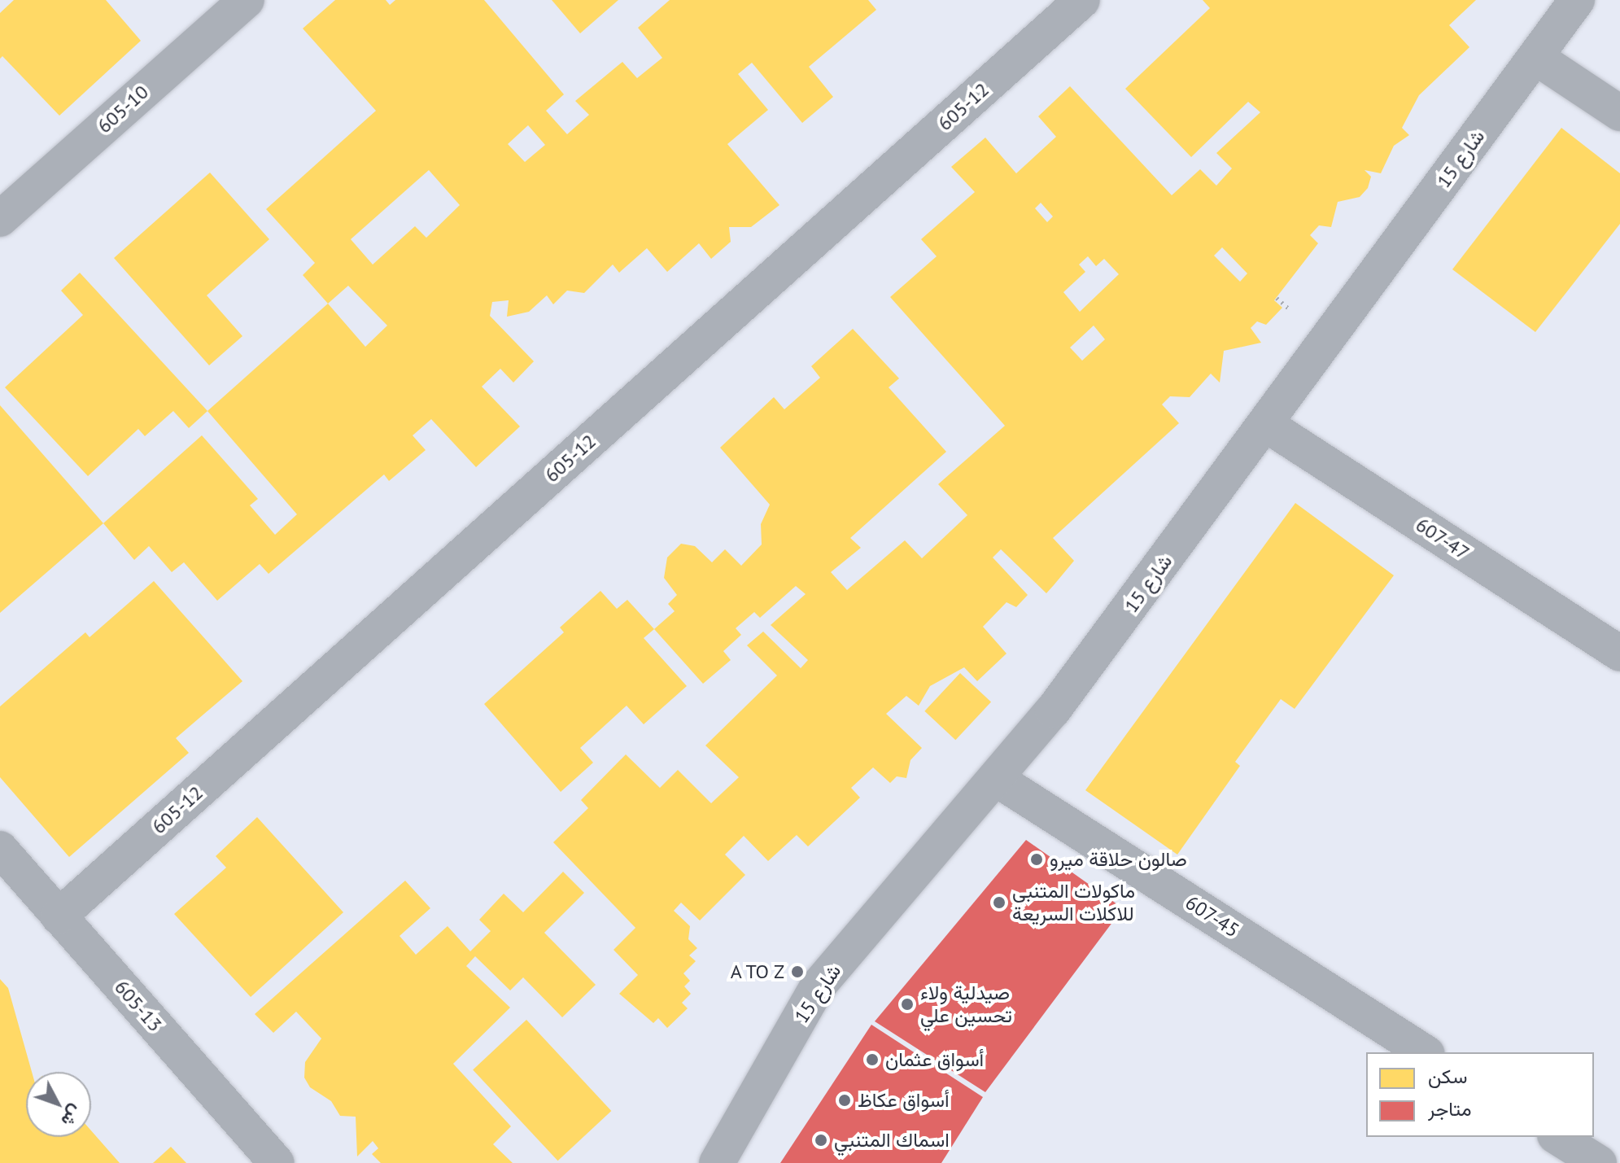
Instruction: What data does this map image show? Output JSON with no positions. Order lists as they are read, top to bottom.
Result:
{
  "streets": {
    "street": [
      "605-12",
      "605-10",
      "شارع 15",
      "607-47",
      "607-45",
      "605-13"
    ]
  },
  "crossings": [
    ["605-12", "605-13"],
    ["شارع 15", "607-47"],
    ["شارع 15", "607-45"]
  ],
  "places": [
    "صالون حلاقة ميرو",
    "ماكولات المتنبي للاكلات السريعة",
    "A TO Z",
    "صيدلية ولاء تحسين علي",
    "أسواق عثمان",
    "أسواق عكاظ",
    "اسماك المتنبي"
  ],
  "legend": ["سكن", "متاجر"],
  "north": "bottom right"
}
